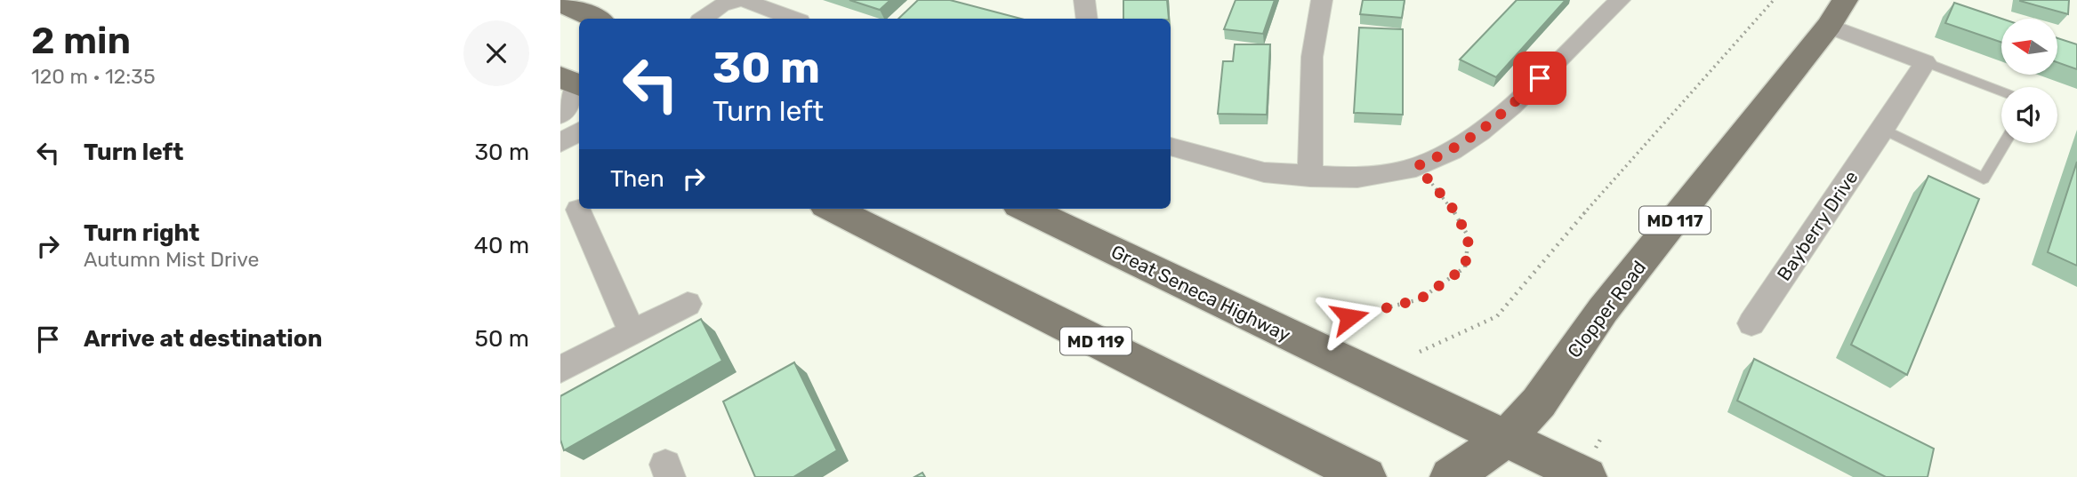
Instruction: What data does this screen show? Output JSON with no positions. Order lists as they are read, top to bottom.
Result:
{
  "streets": {
    "main road": [
      "MD 117",
      "Great Seneca Highway",
      "Clopper Road",
      "MD 119"
    ],
    "street": ["Bayberry Drive"]
  },
  "crossings": [
    ["Great Seneca Highway", "Clopper Road"]
  ],
  "north": "left",
  "page": {
    "heading": ["2 min", "120 m · 12:35"],
    "turn": ["30 m", "Turn left"],
    "list": [
      {
        "name": "Turn left",
        "value": "30 m"
      },
      {
        "name": "Turn right",
        "note": "Autumn Mist Drive",
        "value": "40 m"
      },
      {
        "name": "Arrive at destination",
        "value": "50 m"
      }
    ],
    "then": "Then"
  }
}
